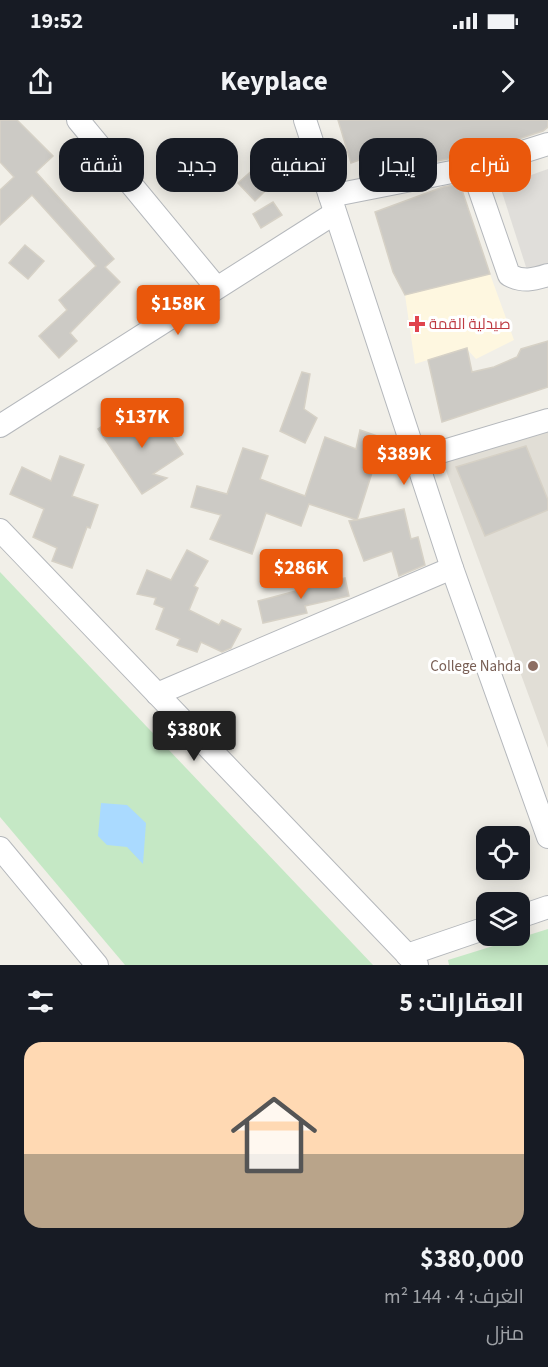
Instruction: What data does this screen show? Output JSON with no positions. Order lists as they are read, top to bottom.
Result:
{
  "places": {
    "health": ["صيدلية القمة"],
    "other": ["College Nahda"]
  },
  "page": {
    "status": "19:52",
    "header": "Keyplace",
    "chip": [
      "شراء",
      "إيجار",
      "تصفية",
      "جديد",
      "شقة"
    ],
    "price": [
      "$158K",
      "$137K",
      "$389K",
      "$286K",
      "$380K"
    ],
    "heading": "العقارات: 5",
    "list": [
      {
        "name": "$380,000",
        "note": "الغرف: 4 · 144 m² · منزل"
      }
    ]
  }
}
